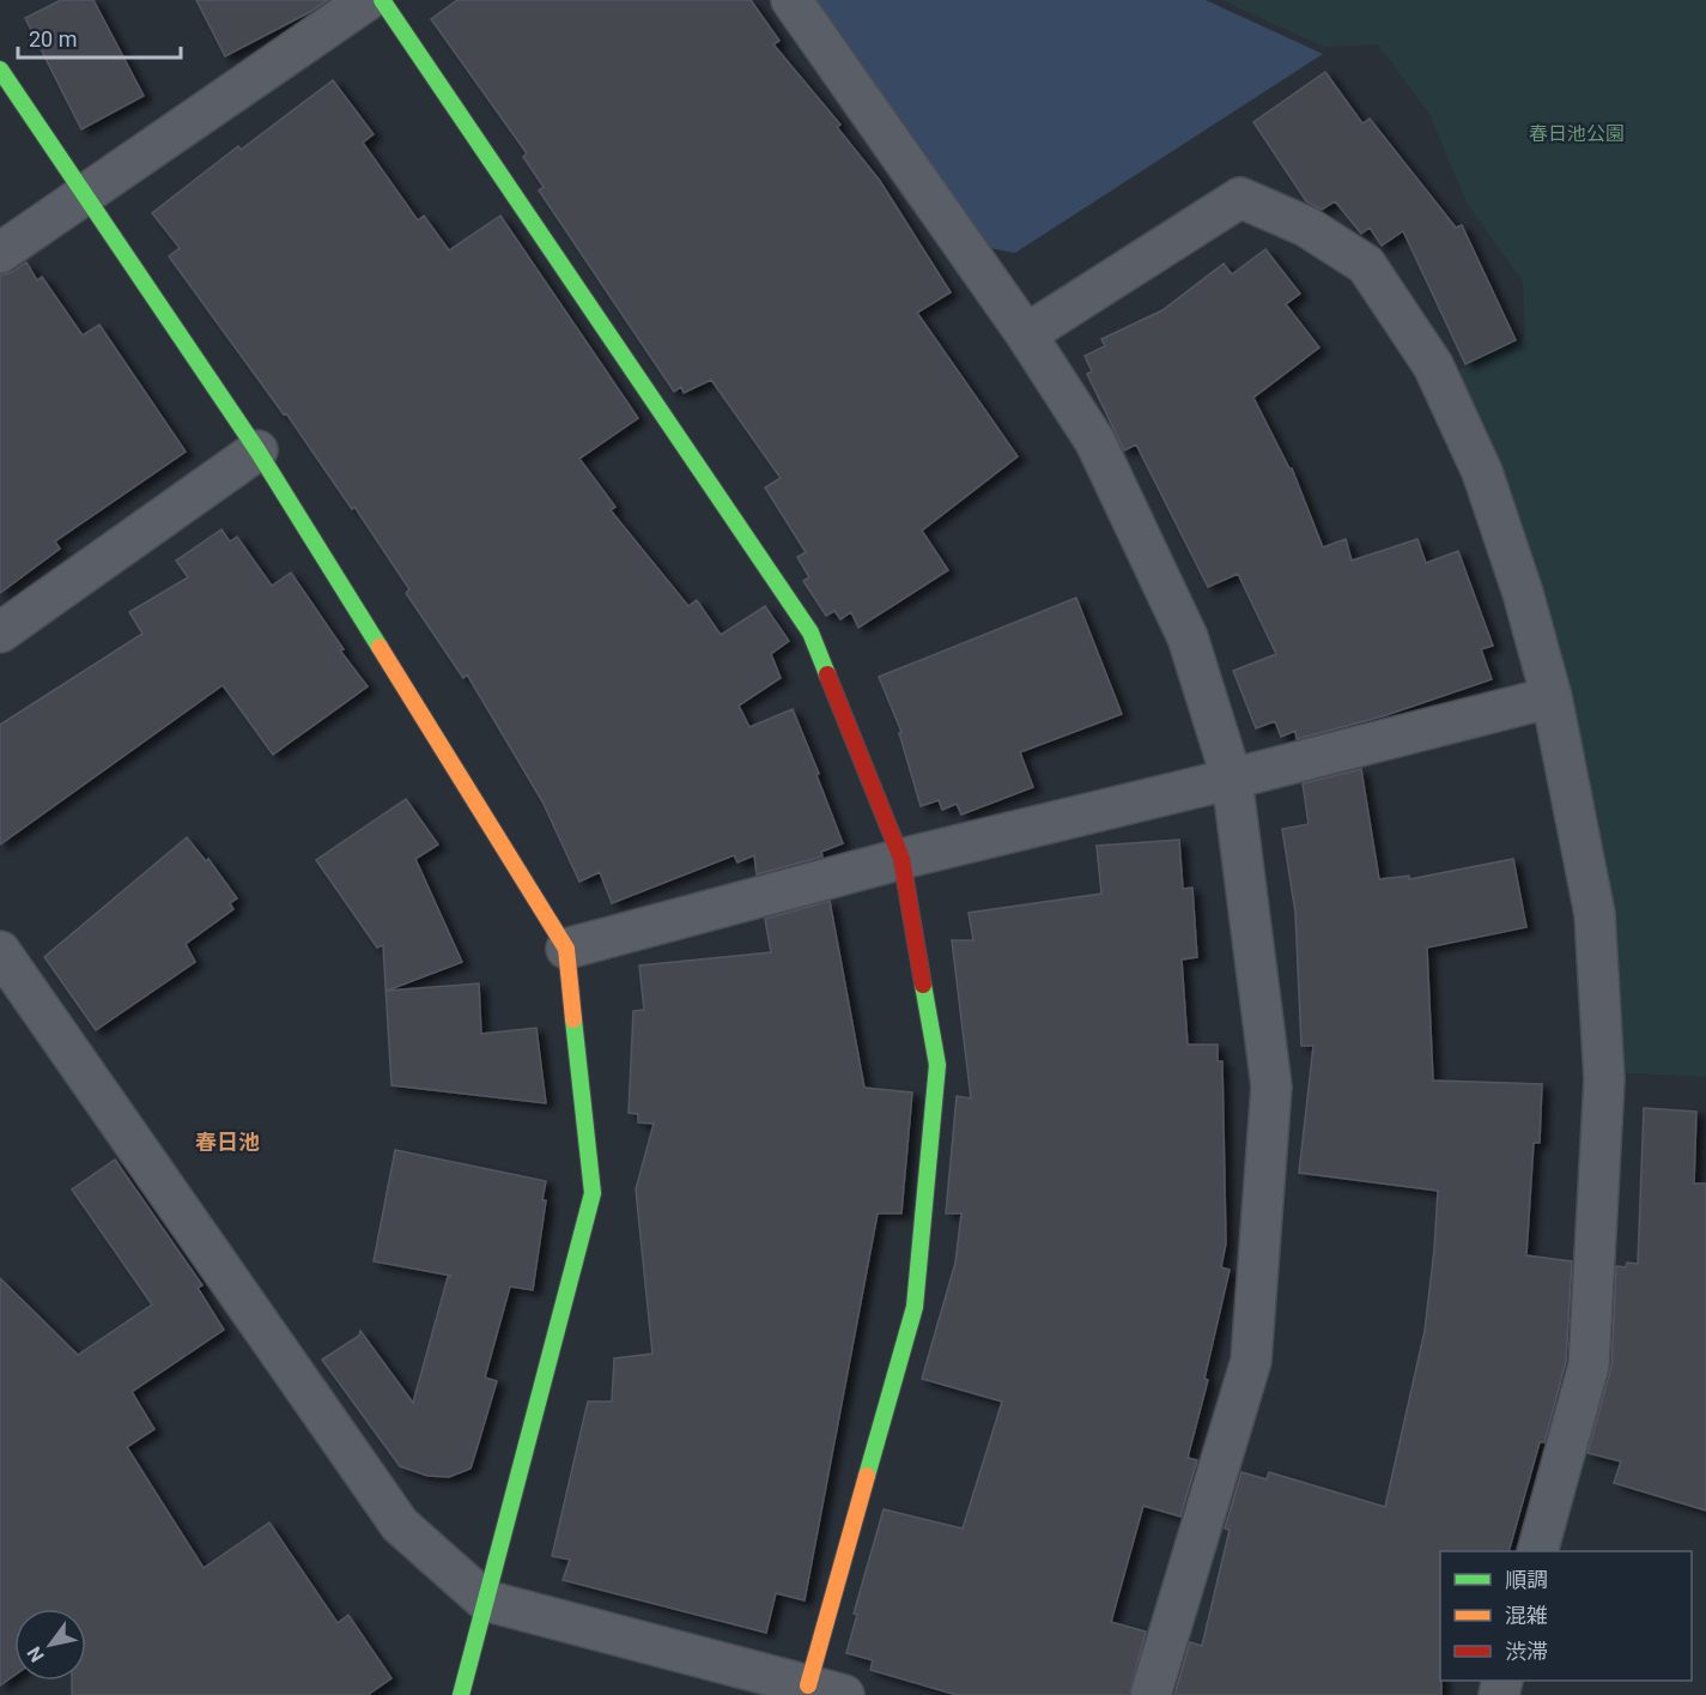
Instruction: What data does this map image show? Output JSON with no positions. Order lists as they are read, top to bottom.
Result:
{
  "districts": ["春日池"],
  "parks": ["春日池公園"],
  "legend": ["順調", "混雑", "渋滞"],
  "scale_bar": "20 m",
  "north": "bottom left"
}
